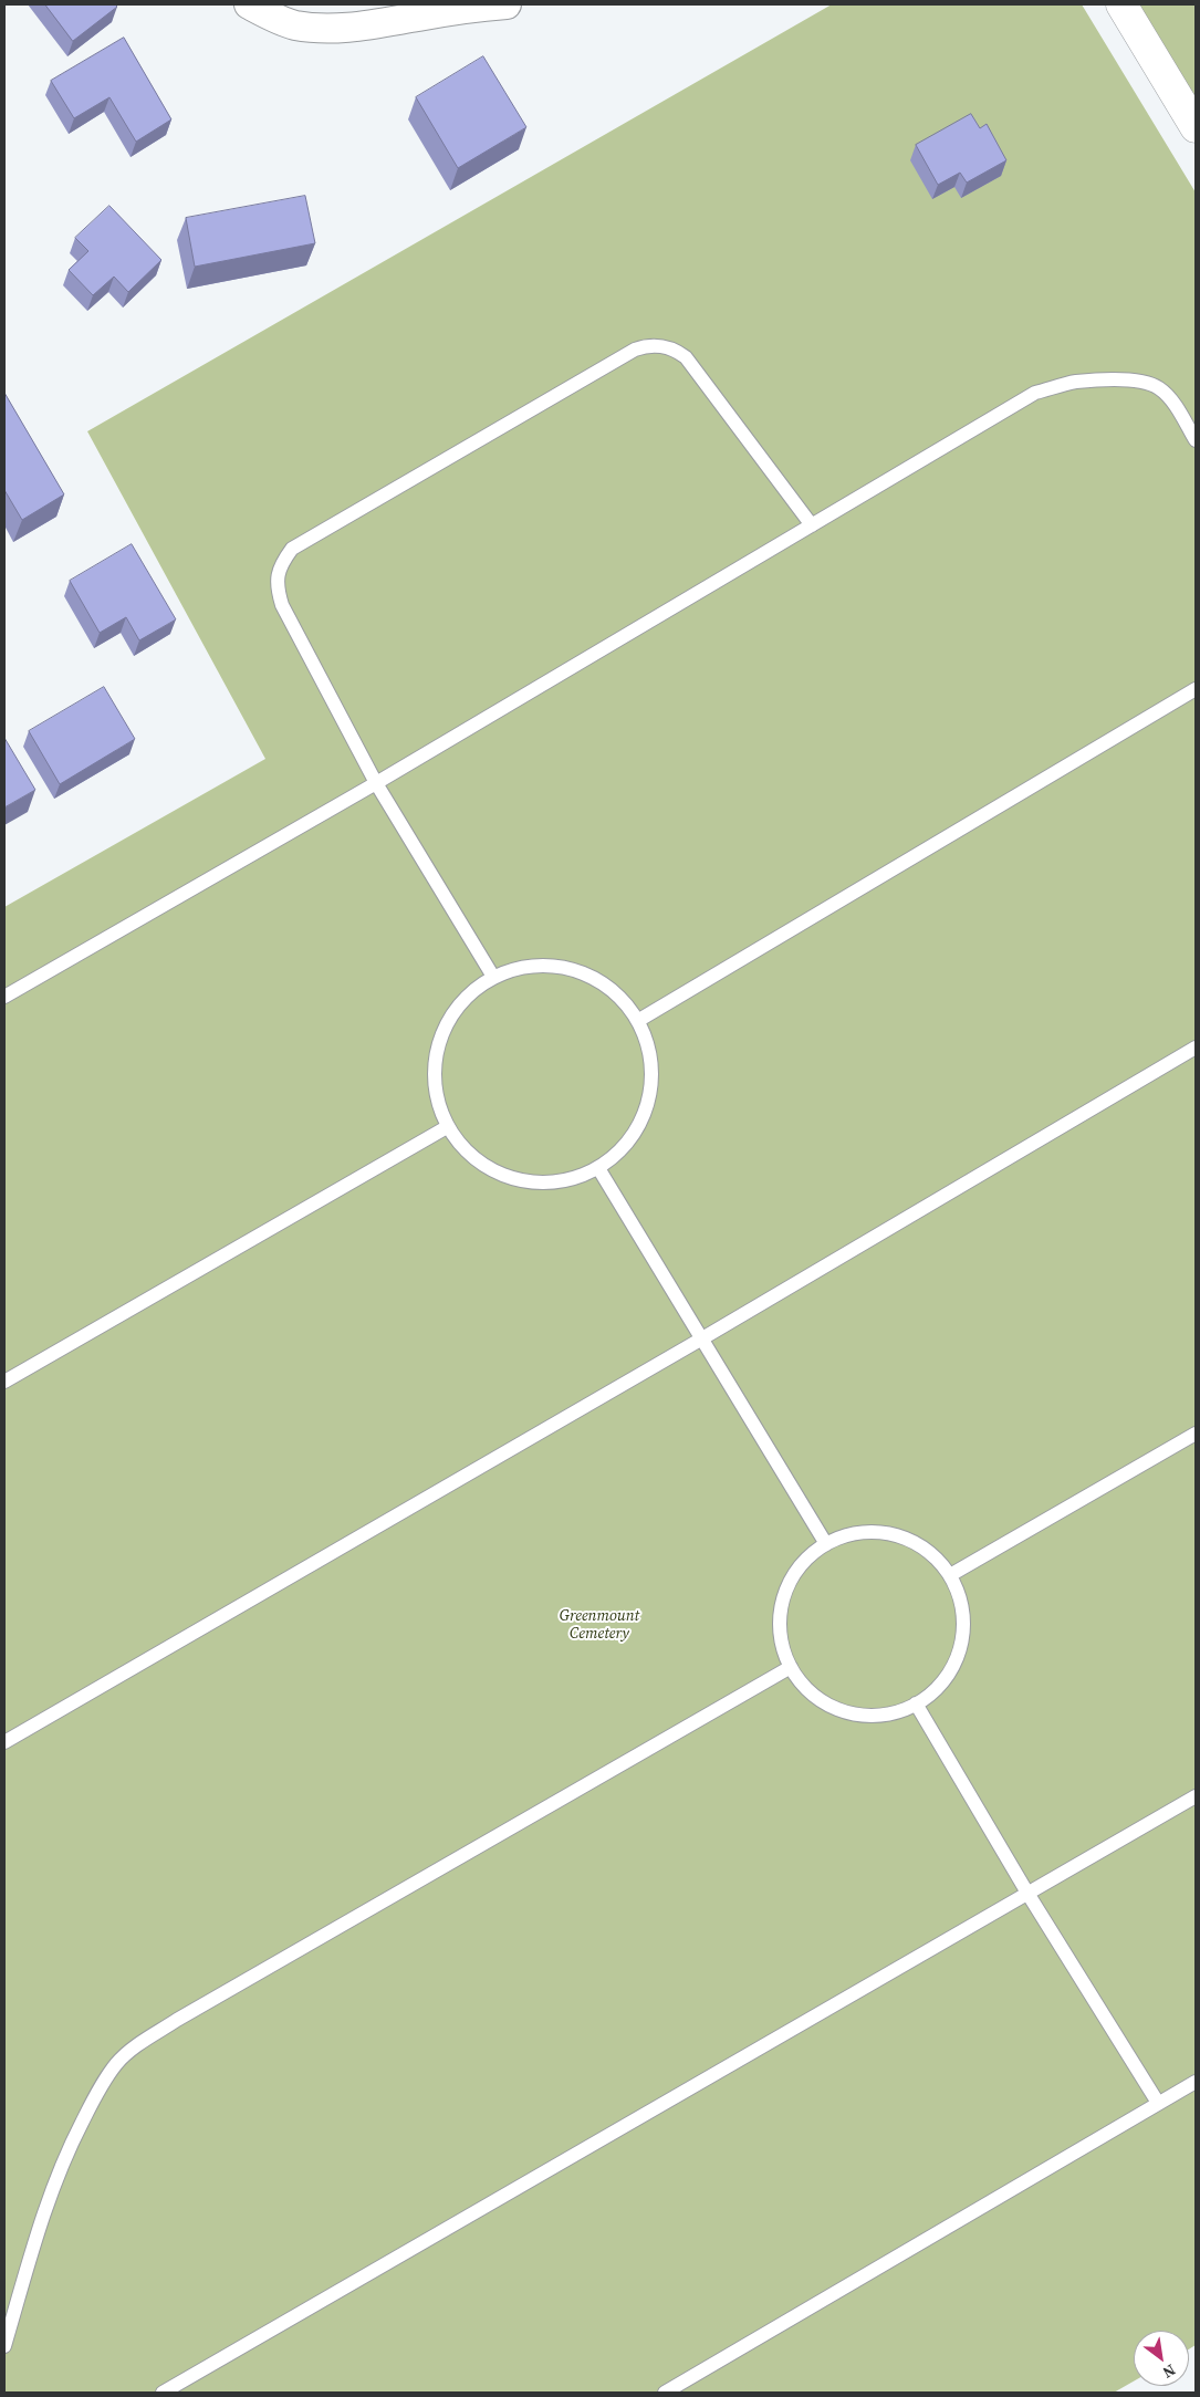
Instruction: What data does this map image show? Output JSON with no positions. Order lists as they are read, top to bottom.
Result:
{
  "parks": ["Greenmount Cemetery"],
  "north": "bottom right"
}
